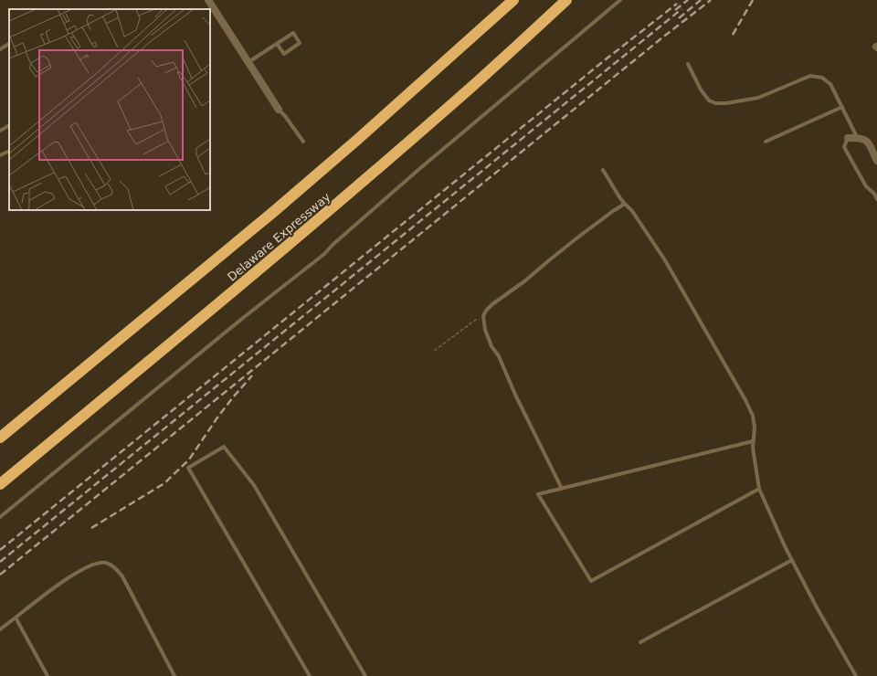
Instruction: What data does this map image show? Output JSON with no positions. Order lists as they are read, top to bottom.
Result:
{
  "streets": {
    "highway": ["Delaware Expressway"]
  }
}
